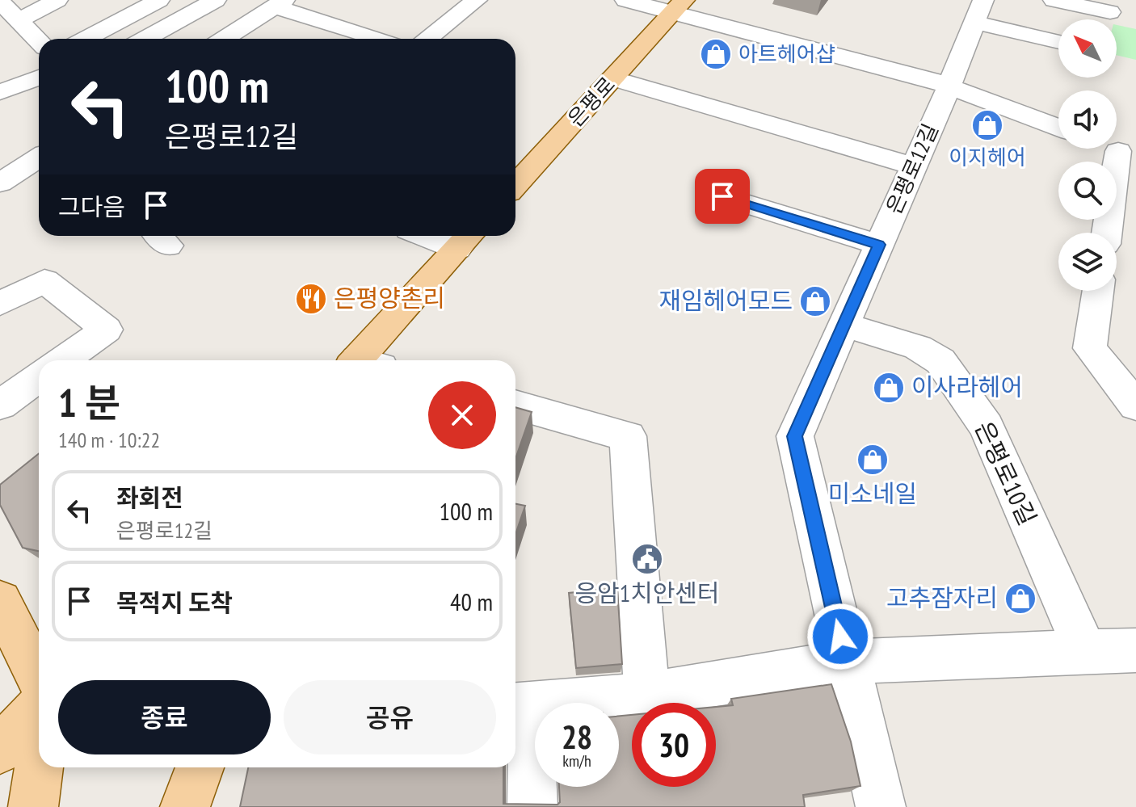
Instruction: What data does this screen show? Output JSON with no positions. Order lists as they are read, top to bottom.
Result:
{
  "streets": {
    "main road": ["은평로"],
    "street": ["은평로12길", "은평로10길"]
  },
  "places": {
    "shop": [
      "아트헤어샵",
      "이지헤어",
      "재임헤어모드",
      "이사라헤어",
      "미소네일",
      "고추잠자리"
    ],
    "restaurant": ["은평양촌리"],
    "public building": ["응암1치안센터"]
  },
  "north": "top left",
  "page": {
    "turn": ["100 m", "은평로12길"],
    "then": "그다음",
    "heading": ["1 분", "140 m · 10:22"],
    "list": [
      {
        "name": "좌회전",
        "note": "은평로12길",
        "value": "100 m"
      },
      {
        "name": "목적지 도착",
        "value": "40 m"
      }
    ],
    "buttons": ["종료", "공유"],
    "speed": "28 km/h",
    "limit": "30"
  }
}
